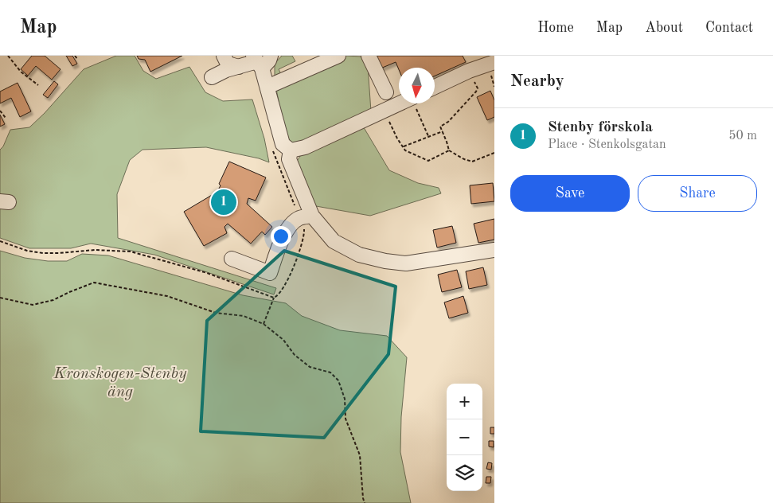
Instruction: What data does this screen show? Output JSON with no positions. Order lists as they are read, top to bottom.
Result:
{
  "parks": ["Kronskogen-Stenby äng"],
  "north": "bottom",
  "page": {
    "header": "Map",
    "nav": [
      "Home",
      "Map",
      "About",
      "Contact"
    ],
    "heading": "Nearby",
    "list": [
      {
        "mark": "1",
        "name": "Stenby förskola",
        "note": "Place · Stenkolsgatan",
        "value": "50 m"
      }
    ],
    "buttons": ["Save", "Share"],
    "pins": "1",
    "map_buttons": ["+", "−"]
  }
}
